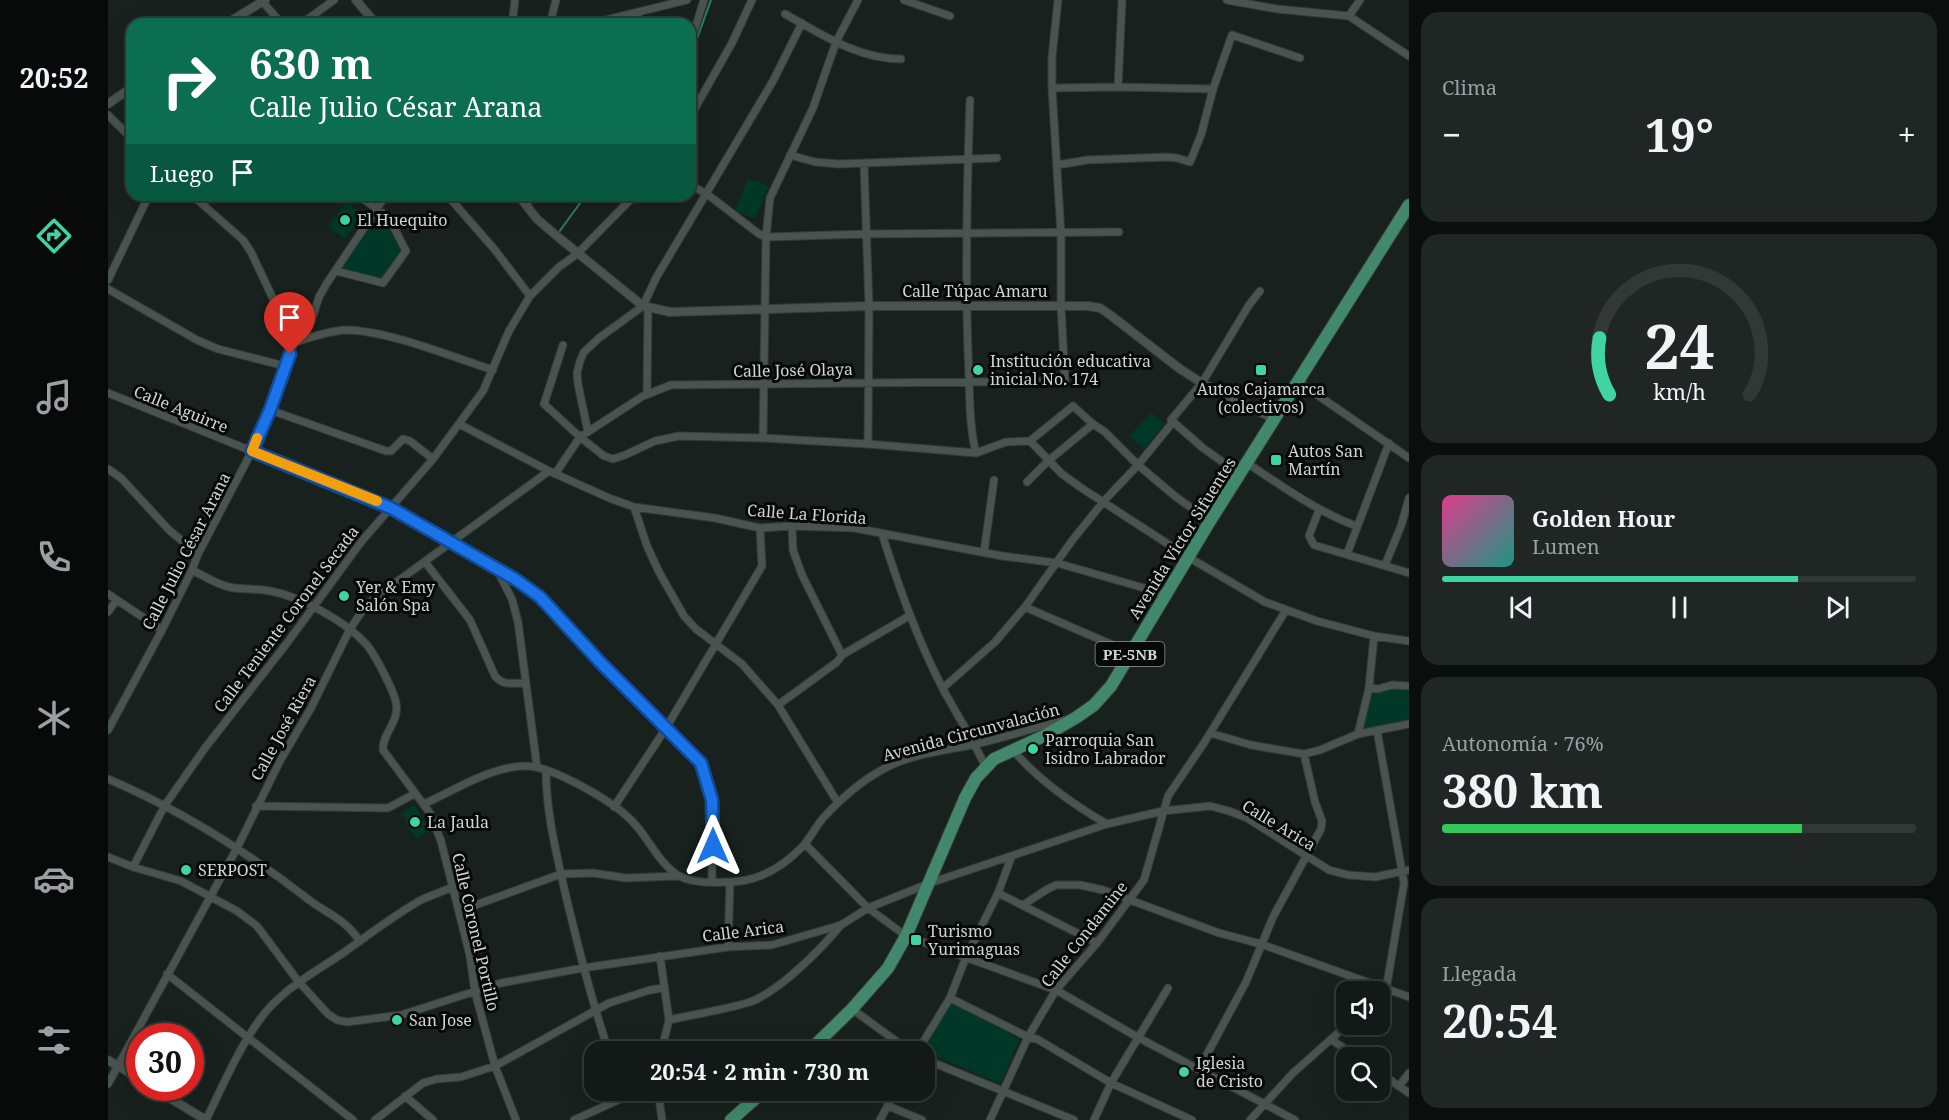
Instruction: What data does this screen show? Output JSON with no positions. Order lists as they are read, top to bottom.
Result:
{
  "streets": {
    "highway": ["Avenida Victor Sifuentes", "PE-5NB"],
    "street": [
      "Calle Túpac Amaru",
      "Calle José Olaya",
      "Calle Aguirre",
      "Calle La Florida",
      "Calle Julio César Arana",
      "Calle Teniente Coronel Secada",
      "Calle José Riera",
      "Avenida Circunvalación",
      "Calle Arica",
      "Calle Coronel Portillo",
      "Calle Condamine"
    ]
  },
  "crossings": [
    ["Calle Túpac Amaru", "Calle José Olaya"],
    ["Calle Túpac Amaru", "Avenida Victor Sifuentes"],
    ["Calle José Olaya", "Calle La Florida"],
    ["Calle José Olaya", "Calle José Riera"],
    ["Calle Aguirre", "Calle Julio César Arana"],
    ["Calle Aguirre", "Calle Teniente Coronel Secada"],
    ["Calle Aguirre", "Calle José Riera"],
    ["Calle Aguirre", "Avenida Circunvalación"],
    ["Calle La Florida", "Avenida Victor Sifuentes"],
    ["Calle La Florida", "Calle Teniente Coronel Secada"],
    ["Calle La Florida", "Calle José Riera"],
    ["Avenida Victor Sifuentes", "Avenida Circunvalación"],
    ["Avenida Victor Sifuentes", "Calle Arica"],
    ["Calle Julio César Arana", "Calle Coronel Portillo"],
    ["Calle Teniente Coronel Secada", "Calle Arica"],
    ["Calle Teniente Coronel Secada", "Calle Coronel Portillo"],
    ["Calle José Riera", "Calle Arica"],
    ["Calle José Riera", "Calle Coronel Portillo"],
    ["Avenida Circunvalación", "Calle Coronel Portillo"],
    ["Calle Arica", "Calle Coronel Portillo"],
    ["Calle Arica", "Calle Condamine"]
  ],
  "places": {
    "other": [
      "El Huequito",
      "Institución educativa inicial No. 174",
      "Yer & Emy Salón Spa",
      "Parroquia San Isidro Labrador",
      "La Jaula",
      "SERPOST",
      "San Jose",
      "Iglesia de Cristo"
    ],
    "transit": ["Autos Cajamarca (colectivos)", "Autos San Martín", "Turismo Yurimaguas"]
  },
  "page": {
    "tabs": "20:52",
    "tile": [
      "Clima",
      ["Autonomía · 76%", "380 km"],
      ["Llegada", "20:54"]
    ],
    "turn": ["630 m", "Calle Julio César Arana"],
    "heat": ["−", "19°", "+"],
    "then": "Luego",
    "song": ["Golden Hour", "Lumen"],
    "limit": "30",
    "trip": "20:54 · 2 min · 730 m",
    "gauge": ["24", "km/h"]
  }
}
